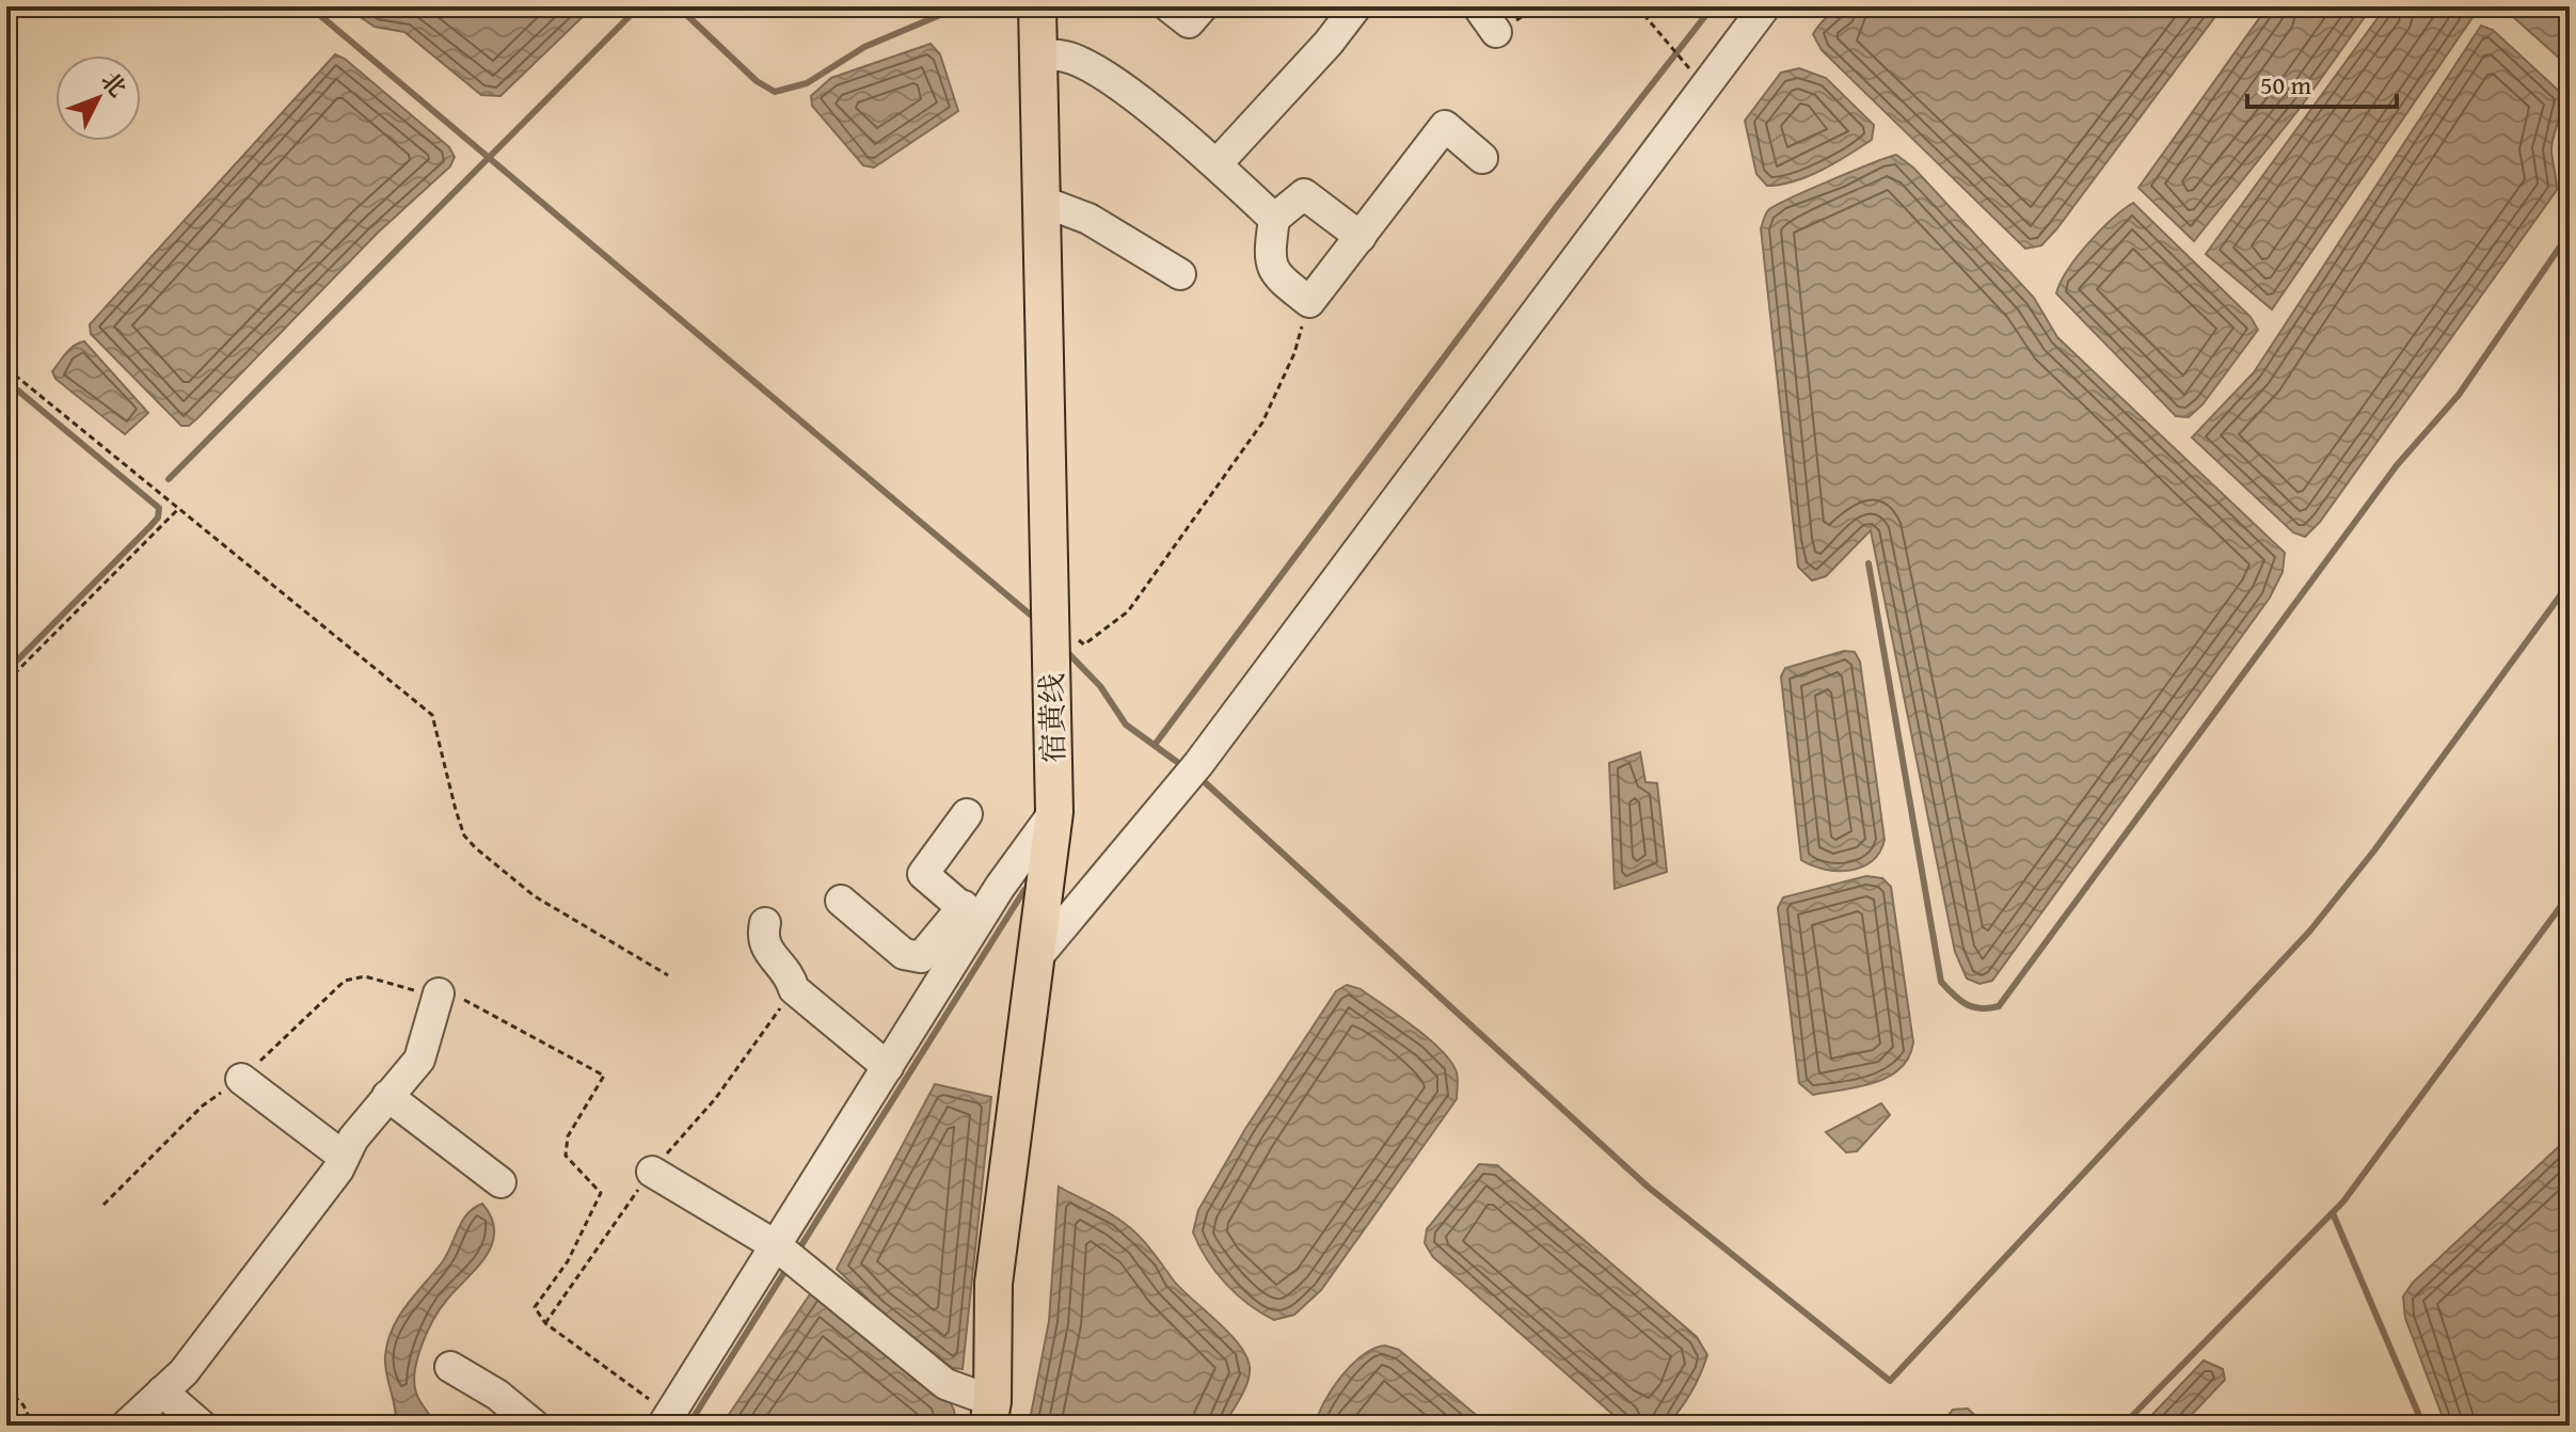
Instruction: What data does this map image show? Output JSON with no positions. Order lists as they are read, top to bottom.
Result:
{
  "streets": {
    "main road": ["宿黄线"]
  },
  "scale_bar": "50 m",
  "north": "top right"
}
